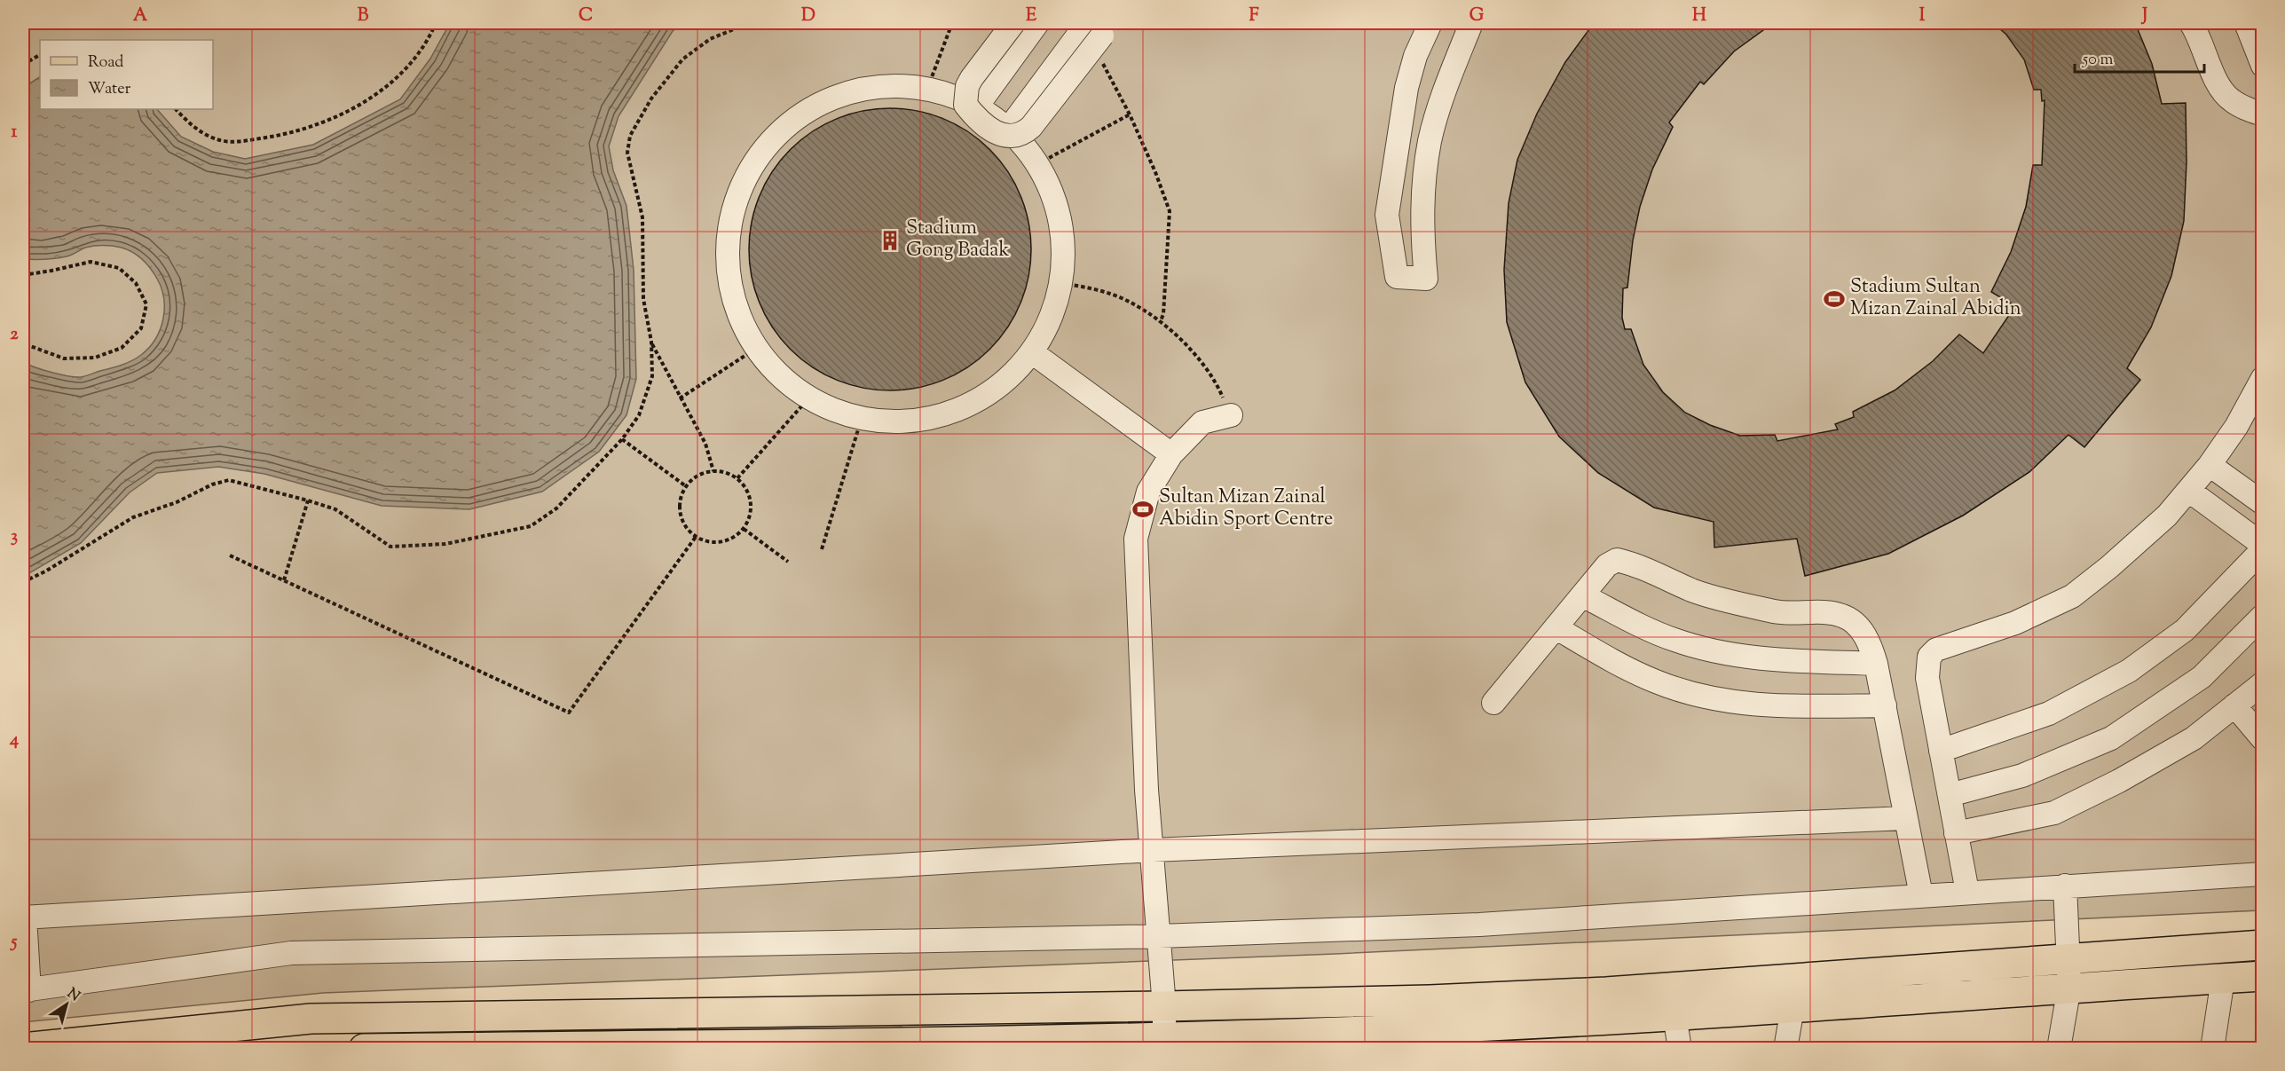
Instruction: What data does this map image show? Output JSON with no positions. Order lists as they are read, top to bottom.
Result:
{
  "places": {
    "building": ["Stadium Gong Badak"],
    "sports": ["Stadium Sultan Mizan Zainal Abidin", "Sultan Mizan Zainal Abidin Sport Centre"]
  },
  "legend": ["Road", "Water"],
  "scale_bar": "50 m",
  "north": "top right",
  "grid": {
    "columns": [
      "A",
      "B",
      "C",
      "D",
      "E",
      "F",
      "G",
      "H",
      "I",
      "J"
    ],
    "rows": [
      "1",
      "2",
      "3",
      "4",
      "5"
    ]
  }
}
